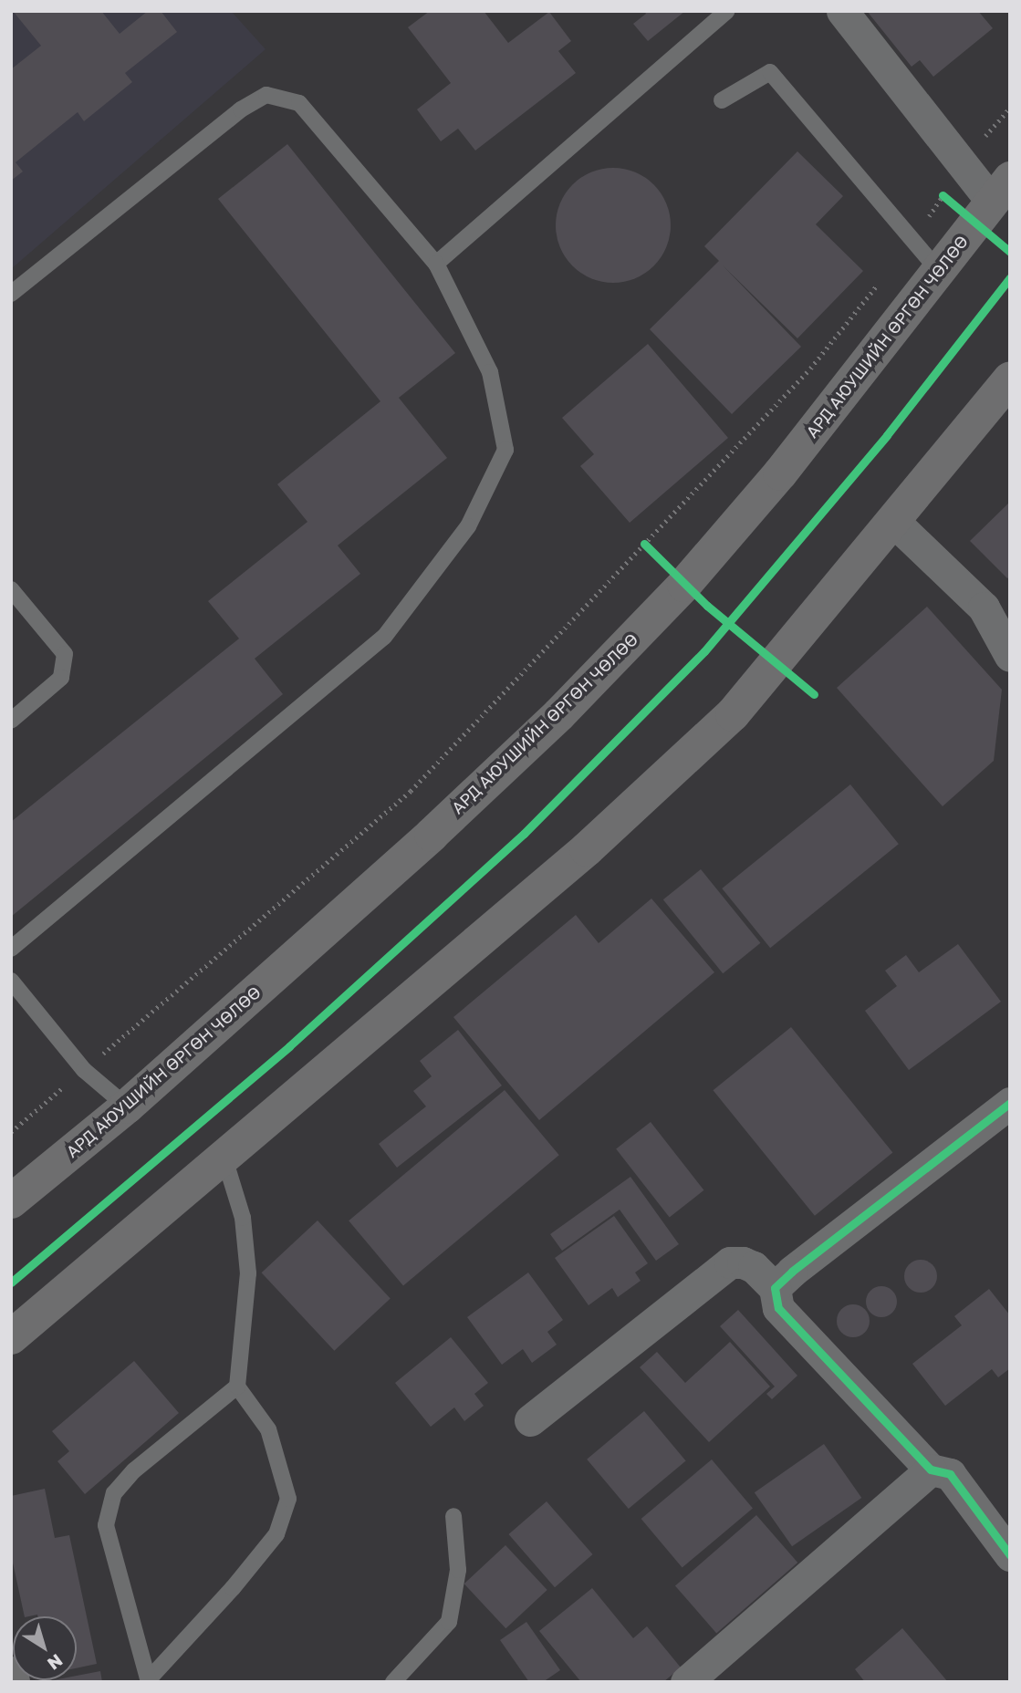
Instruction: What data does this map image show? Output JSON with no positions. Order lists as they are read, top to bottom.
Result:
{
  "streets": {
    "main road": ["АРД АЮУШИЙН ӨРГӨН ЧӨЛӨӨ"]
  },
  "north": "bottom right"
}
